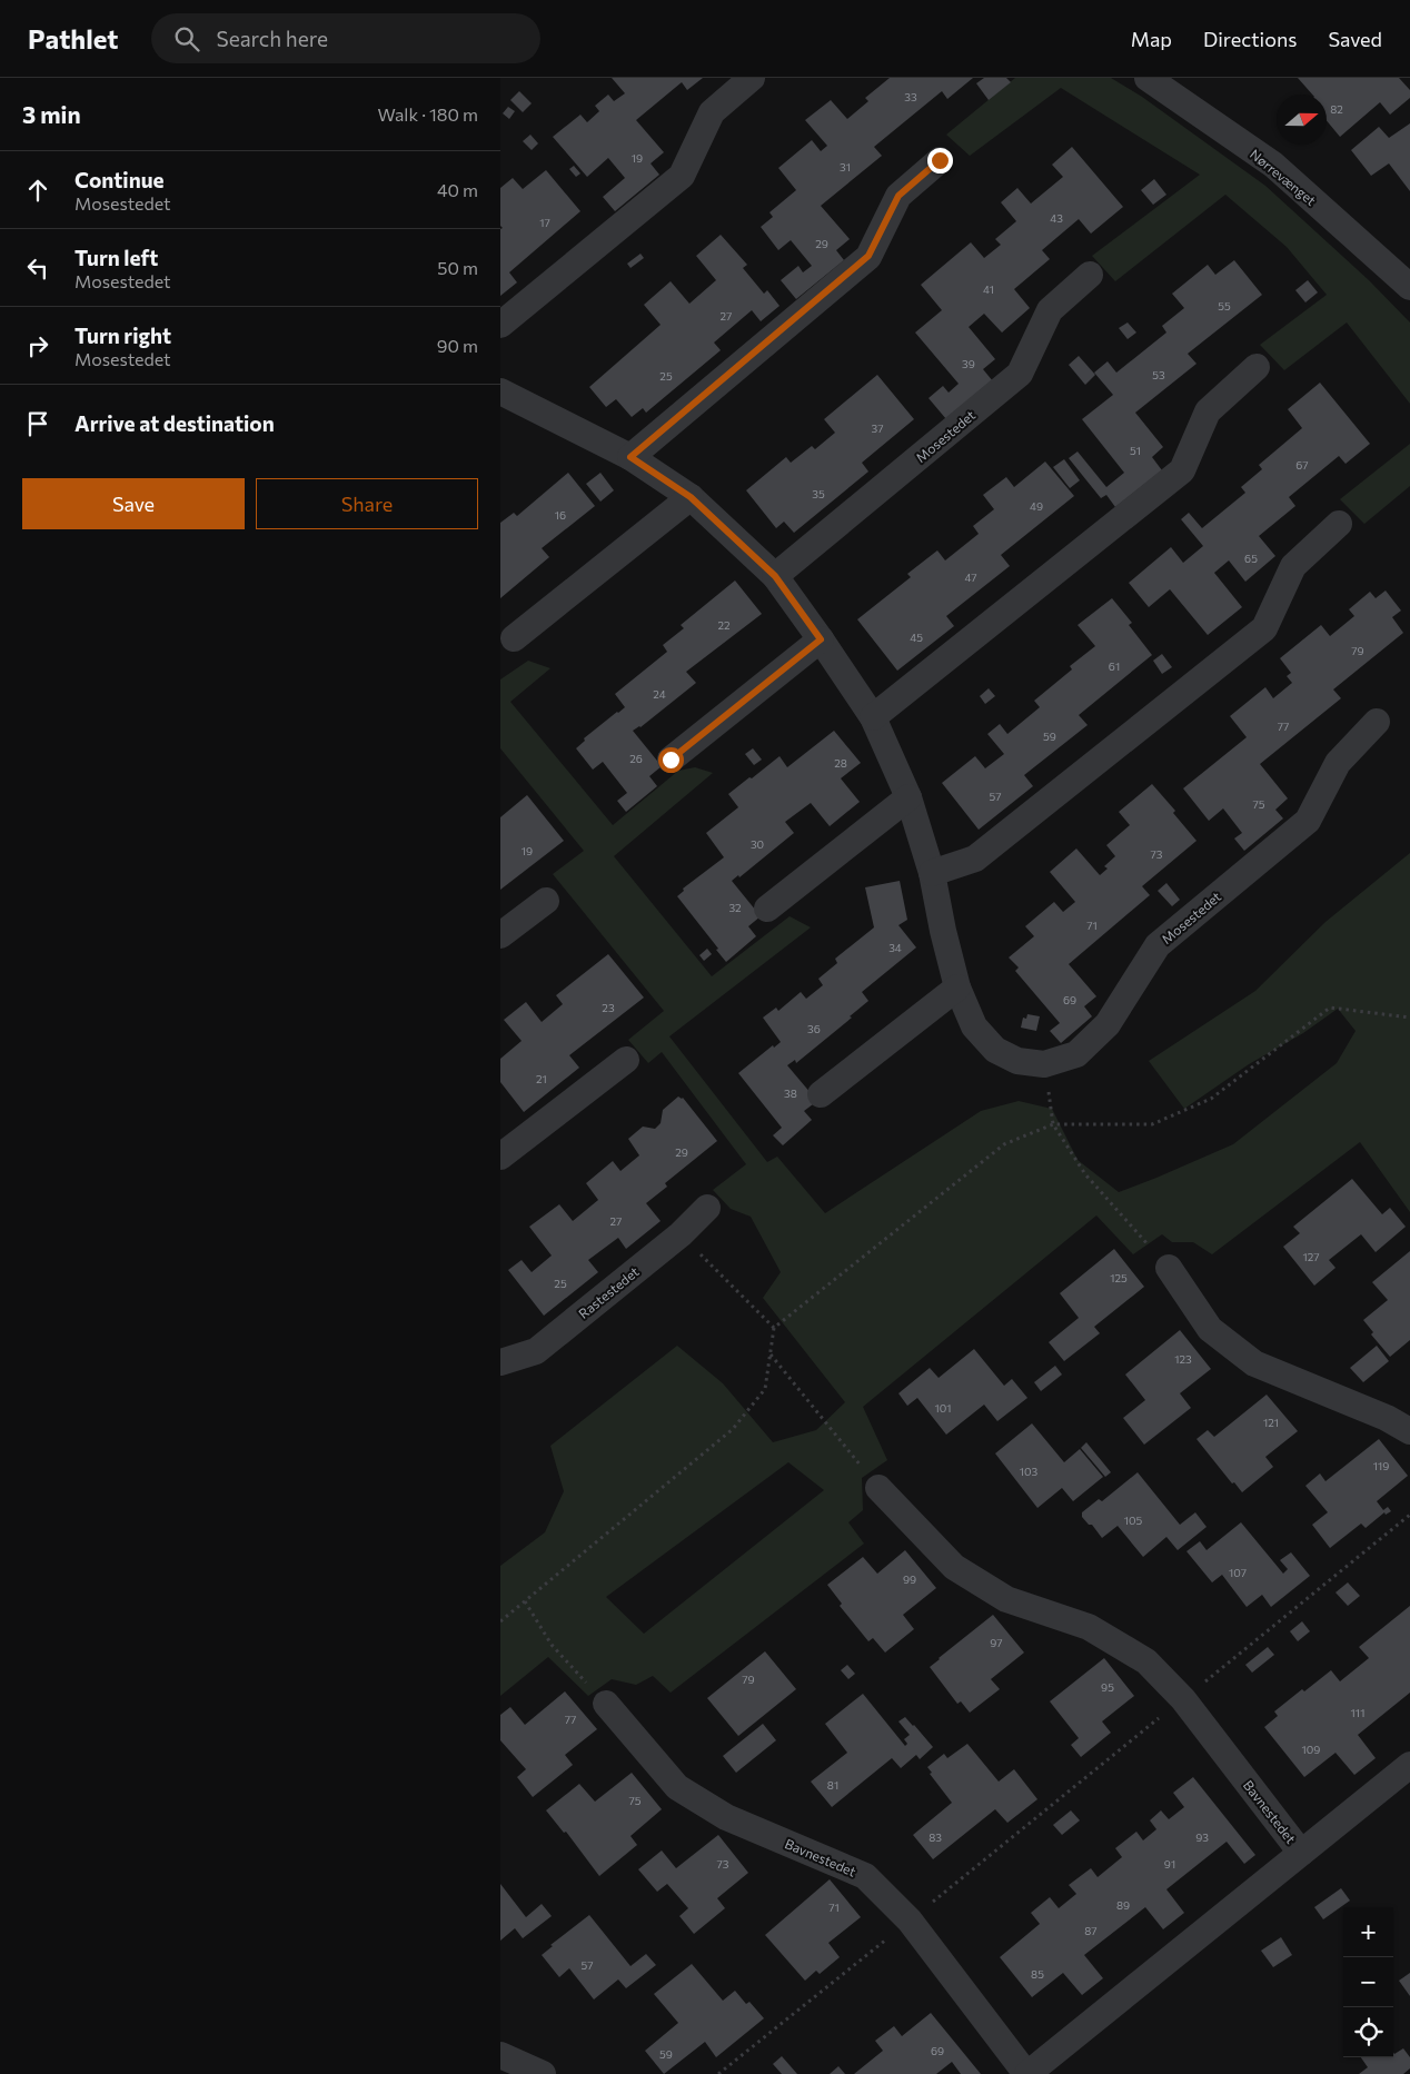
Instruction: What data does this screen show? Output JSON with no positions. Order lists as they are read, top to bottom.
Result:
{
  "streets": {
    "street": [
      "Nørrevænget",
      "Mosestedet",
      "Rastestedet",
      "Bavnestedet"
    ]
  },
  "house_numbers": [
    "33",
    "82",
    "19",
    "31",
    "43",
    "17",
    "29",
    "41",
    "55",
    "27",
    "39",
    "53",
    "25",
    "37",
    "51",
    "67",
    "35",
    "49",
    "16",
    "65",
    "47",
    "22",
    "45",
    "79",
    "61",
    "24",
    "77",
    "59",
    "26",
    "28",
    "57",
    "75",
    "30",
    "19",
    "73",
    "32",
    "71",
    "34",
    "69",
    "23",
    "36",
    "21",
    "38",
    "29",
    "27",
    "127",
    "125",
    "25",
    "123",
    "101",
    "121",
    "119",
    "103",
    "105",
    "107",
    "99",
    "97",
    "79",
    "95",
    "111",
    "77",
    "109",
    "81",
    "75",
    "83",
    "93",
    "73",
    "91",
    "89",
    "71",
    "87",
    "57",
    "85",
    "69",
    "59"
  ],
  "north": "right",
  "page": {
    "header": "Pathlet",
    "search": "Search here",
    "nav": ["Map", "Directions", "Saved"],
    "heading": ["3 min", "Walk · 180 m"],
    "list": [
      ["Continue", "Mosestedet", "40 m"],
      ["Turn left", "Mosestedet", "50 m"],
      ["Turn right", "Mosestedet", "90 m"],
      "Arrive at destination"
    ],
    "buttons": ["Save", "Share"],
    "map_buttons": ["+", "−"]
  }
}
